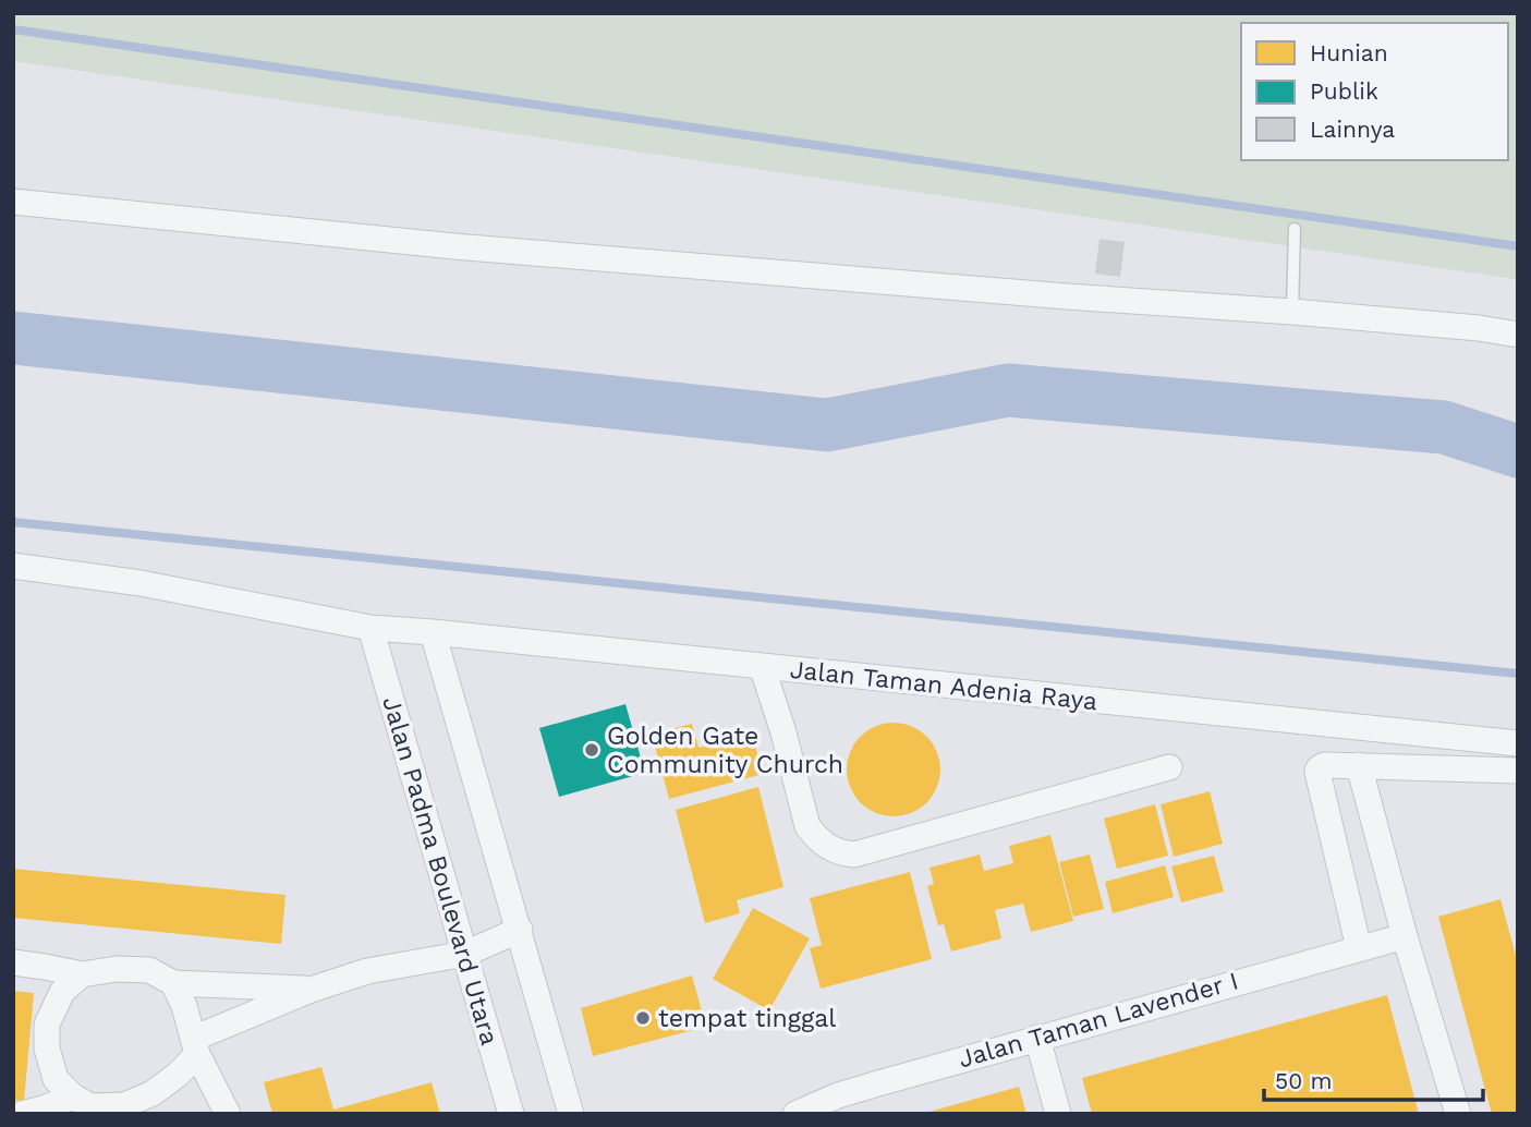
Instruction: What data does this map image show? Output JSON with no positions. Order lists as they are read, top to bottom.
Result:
{
  "streets": {
    "street": ["Jalan Taman Adenia Raya", "Jalan Padma Boulevard Utara", "Jalan Taman Lavender I"]
  },
  "crossings": [
    ["Jalan Taman Adenia Raya", "Jalan Padma Boulevard Utara"]
  ],
  "places": ["Golden Gate Community Church", "tempat tinggal"],
  "legend": ["Hunian", "Publik", "Lainnya"],
  "scale_bar": "50 m"
}
